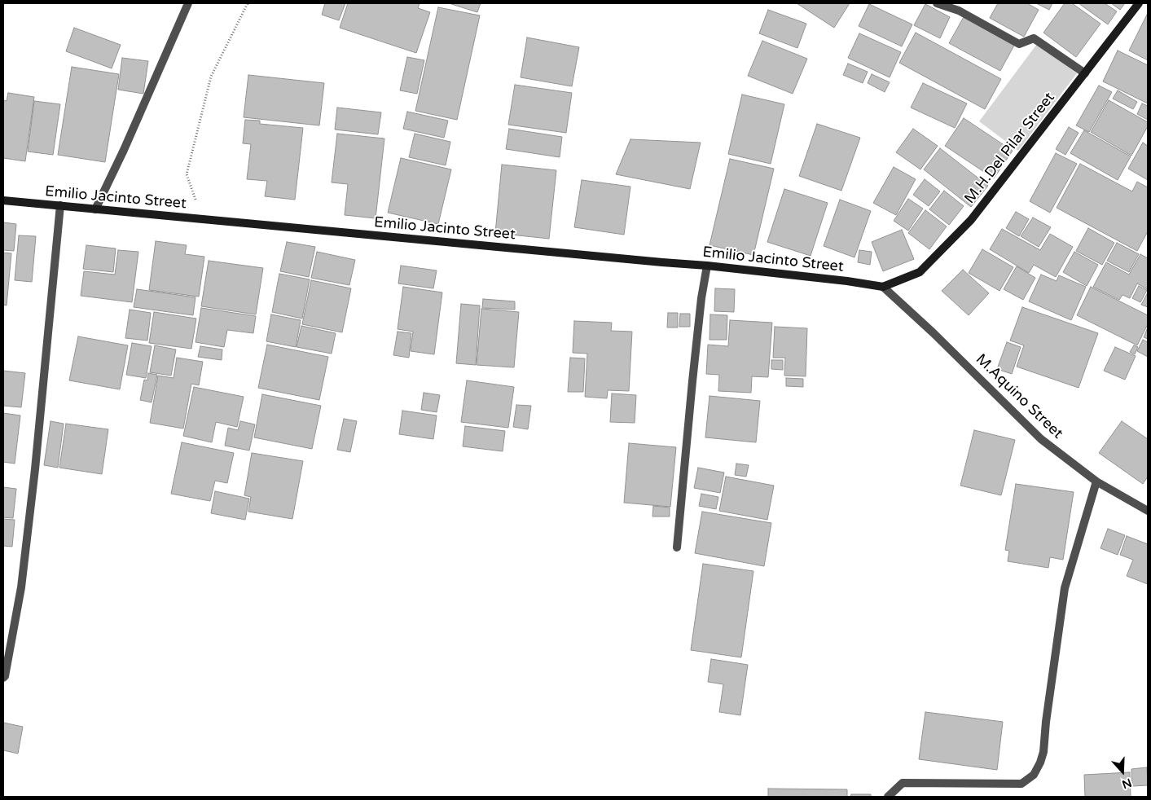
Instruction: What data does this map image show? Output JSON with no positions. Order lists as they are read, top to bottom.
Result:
{
  "streets": {
    "street": ["M.H.Del Pilar Street", "Emilio Jacinto Street", "M.Aquino Street"]
  },
  "crossings": [
    ["M.H.Del Pilar Street", "Emilio Jacinto Street"],
    ["M.H.Del Pilar Street", "M.Aquino Street"],
    ["Emilio Jacinto Street", "M.Aquino Street"]
  ],
  "north": "bottom"
}
